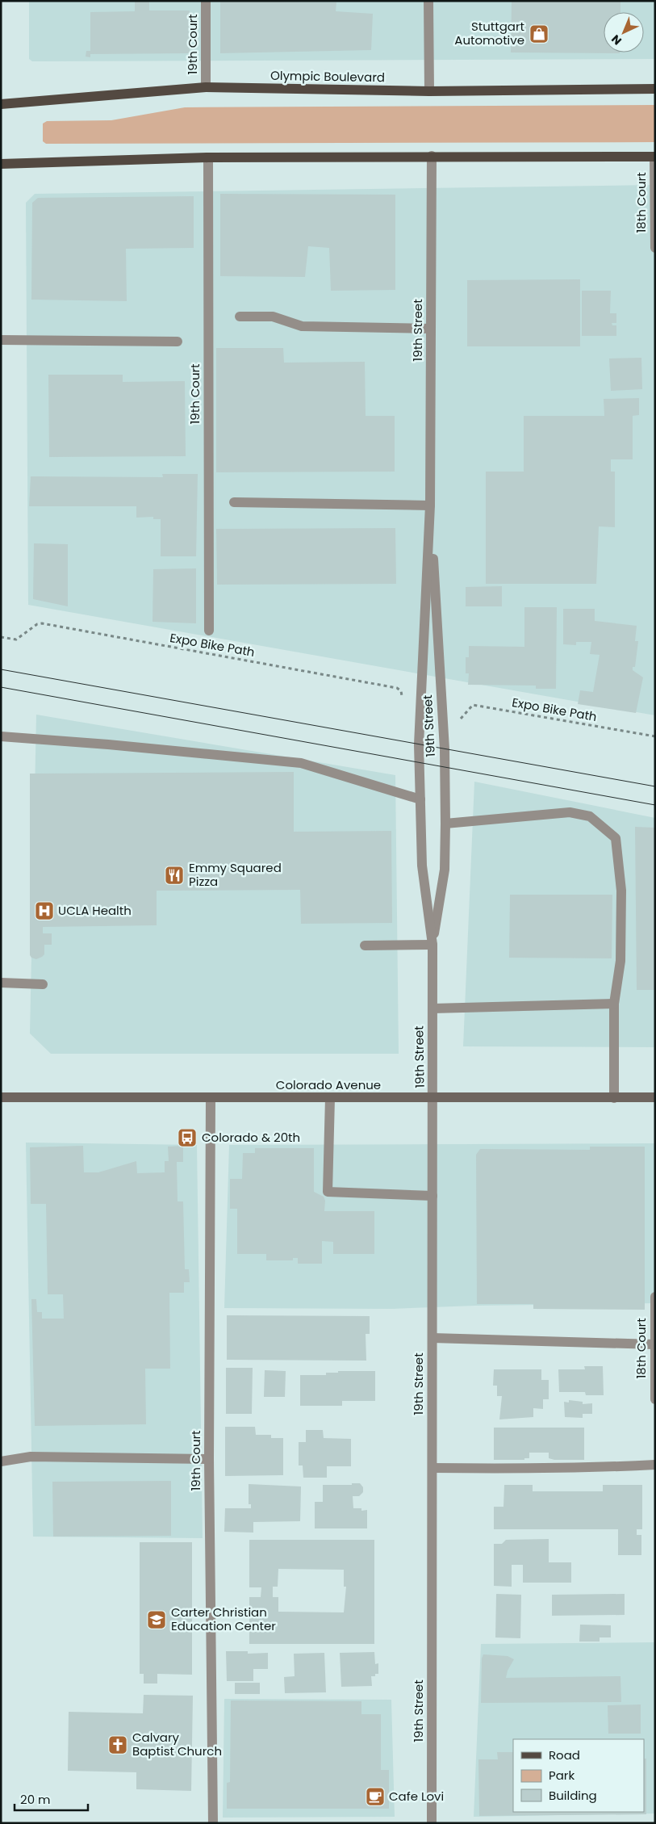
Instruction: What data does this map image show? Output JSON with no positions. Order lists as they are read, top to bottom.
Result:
{
  "streets": {
    "main road": ["Olympic Boulevard", "Colorado Avenue"],
    "street": ["19th Court", "18th Court", "19th Street"],
    "path": ["Expo Bike Path"]
  },
  "crossings": [
    ["19th Court", "Olympic Boulevard"],
    ["19th Court", "Colorado Avenue"],
    ["19th Street", "Colorado Avenue"]
  ],
  "places": {
    "shop": ["Stuttgart Automotive"],
    "restaurant": ["Emmy Squared Pizza"],
    "hospital": ["UCLA Health"],
    "bus stop": ["Colorado & 20th"],
    "school or university": ["Carter Christian Education Center"],
    "church": ["Calvary Baptist Church"],
    "cafe": ["Cafe Lovi"]
  },
  "legend": ["Road", "Park", "Building"],
  "scale_bar": "20 m",
  "north": "bottom left"
}
